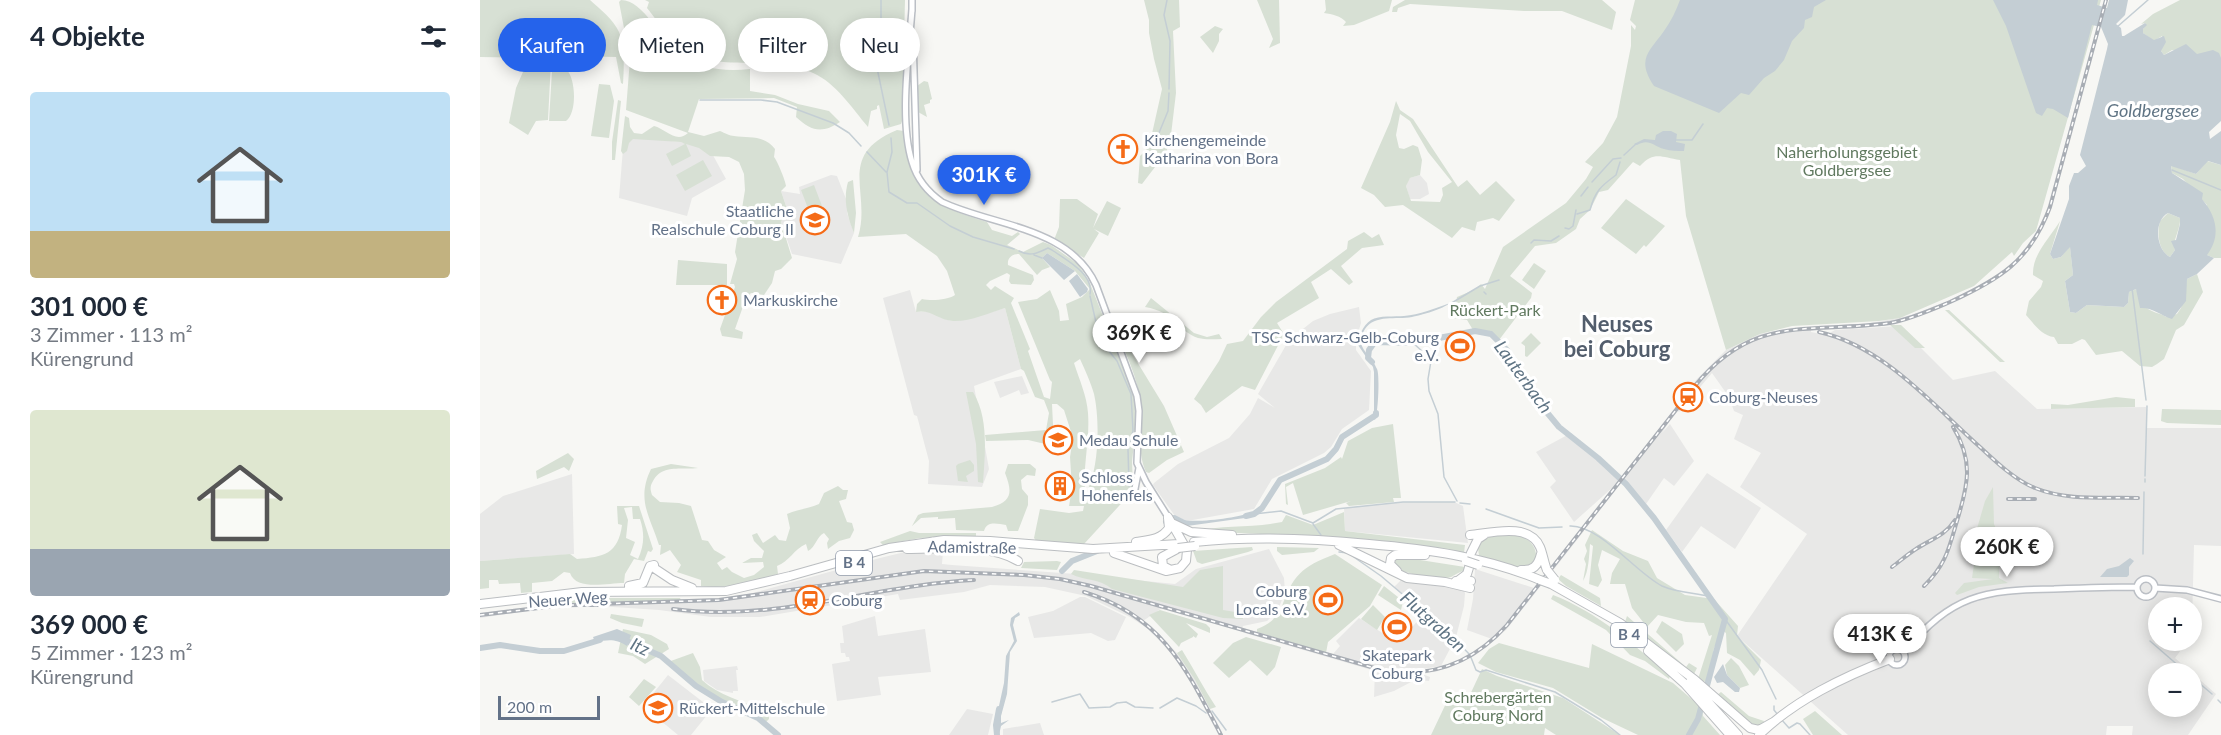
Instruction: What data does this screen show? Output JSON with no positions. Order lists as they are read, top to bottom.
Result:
{
  "streets": {
    "highway": ["Adamistraße", "B 4", "Neuer Weg"]
  },
  "crossings": [
    ["Adamistraße", "B 4"],
    ["Adamistraße", "Neuer Weg"],
    ["B 4", "Neuer Weg"]
  ],
  "districts": ["Neuses bei Coburg"],
  "water": [
    "Goldbergsee",
    "Lauterbach",
    "Flutgraben",
    "Itz"
  ],
  "parks": ["Naherholungsgebiet Goldbergsee", "Rückert-Park", "Schrebergärten Coburg Nord"],
  "places": {
    "church": ["Kirchengemeinde Katharina von Bora", "Markuskirche"],
    "school or university": ["Staatliche Realschule Coburg II", "Medau Schule", "Rückert-Mittelschule"],
    "sports": ["TSC Schwarz-Gelb-Coburg e.V.", "Coburg Locals e.V.", "Skatepark Coburg"],
    "station": ["Coburg-Neuses", "Coburg"],
    "building": ["Schloss Hohenfels"]
  },
  "scale_bar": "200 m",
  "page": {
    "heading": "4 Objekte",
    "chip": [
      "Kaufen",
      "Mieten",
      "Filter",
      "Neu"
    ],
    "list": [
      {
        "name": "301 000 €",
        "note": "3 Zimmer · 113 m² · Kürengrund"
      },
      {
        "name": "369 000 €",
        "note": "5 Zimmer · 123 m² · Kürengrund"
      }
    ],
    "price": [
      "301K €",
      "369K €",
      "260K €",
      "413K €"
    ],
    "map_buttons": ["+", "−"],
    "scale": "200 m"
  }
}
